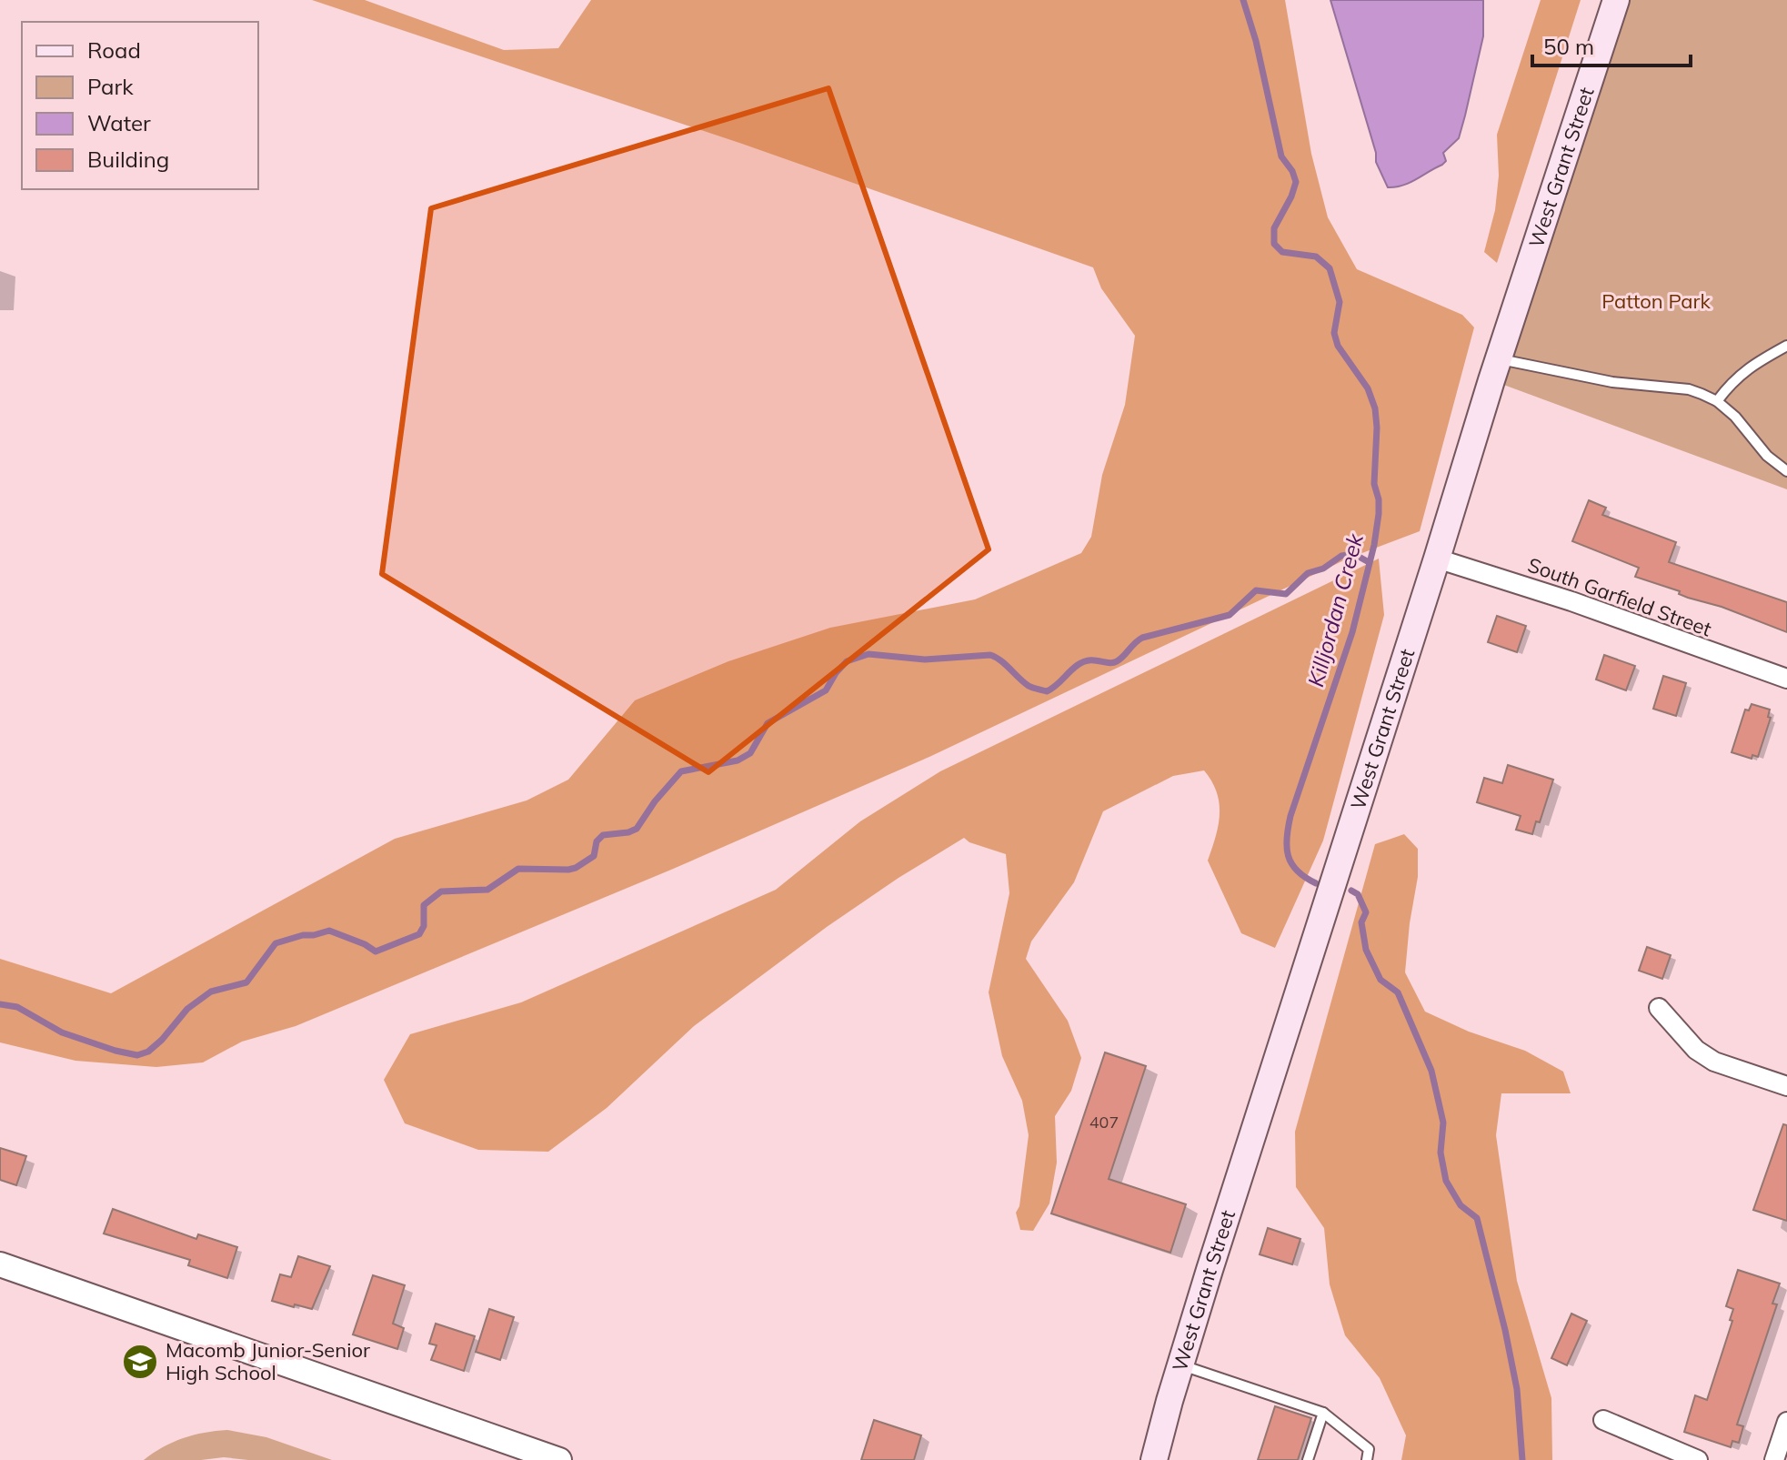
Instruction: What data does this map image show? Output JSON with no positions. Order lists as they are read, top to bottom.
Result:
{
  "streets": {
    "main road": ["West Grant Street"],
    "street": ["South Garfield Street"]
  },
  "crossings": [
    ["West Grant Street", "South Garfield Street"]
  ],
  "water": ["Killjordan Creek"],
  "parks": ["Patton Park"],
  "places": {
    "school or university": ["Macomb Junior-Senior High School"]
  },
  "house_numbers": ["407"],
  "legend": [
    "Road",
    "Park",
    "Water",
    "Building"
  ],
  "scale_bar": "50 m"
}
